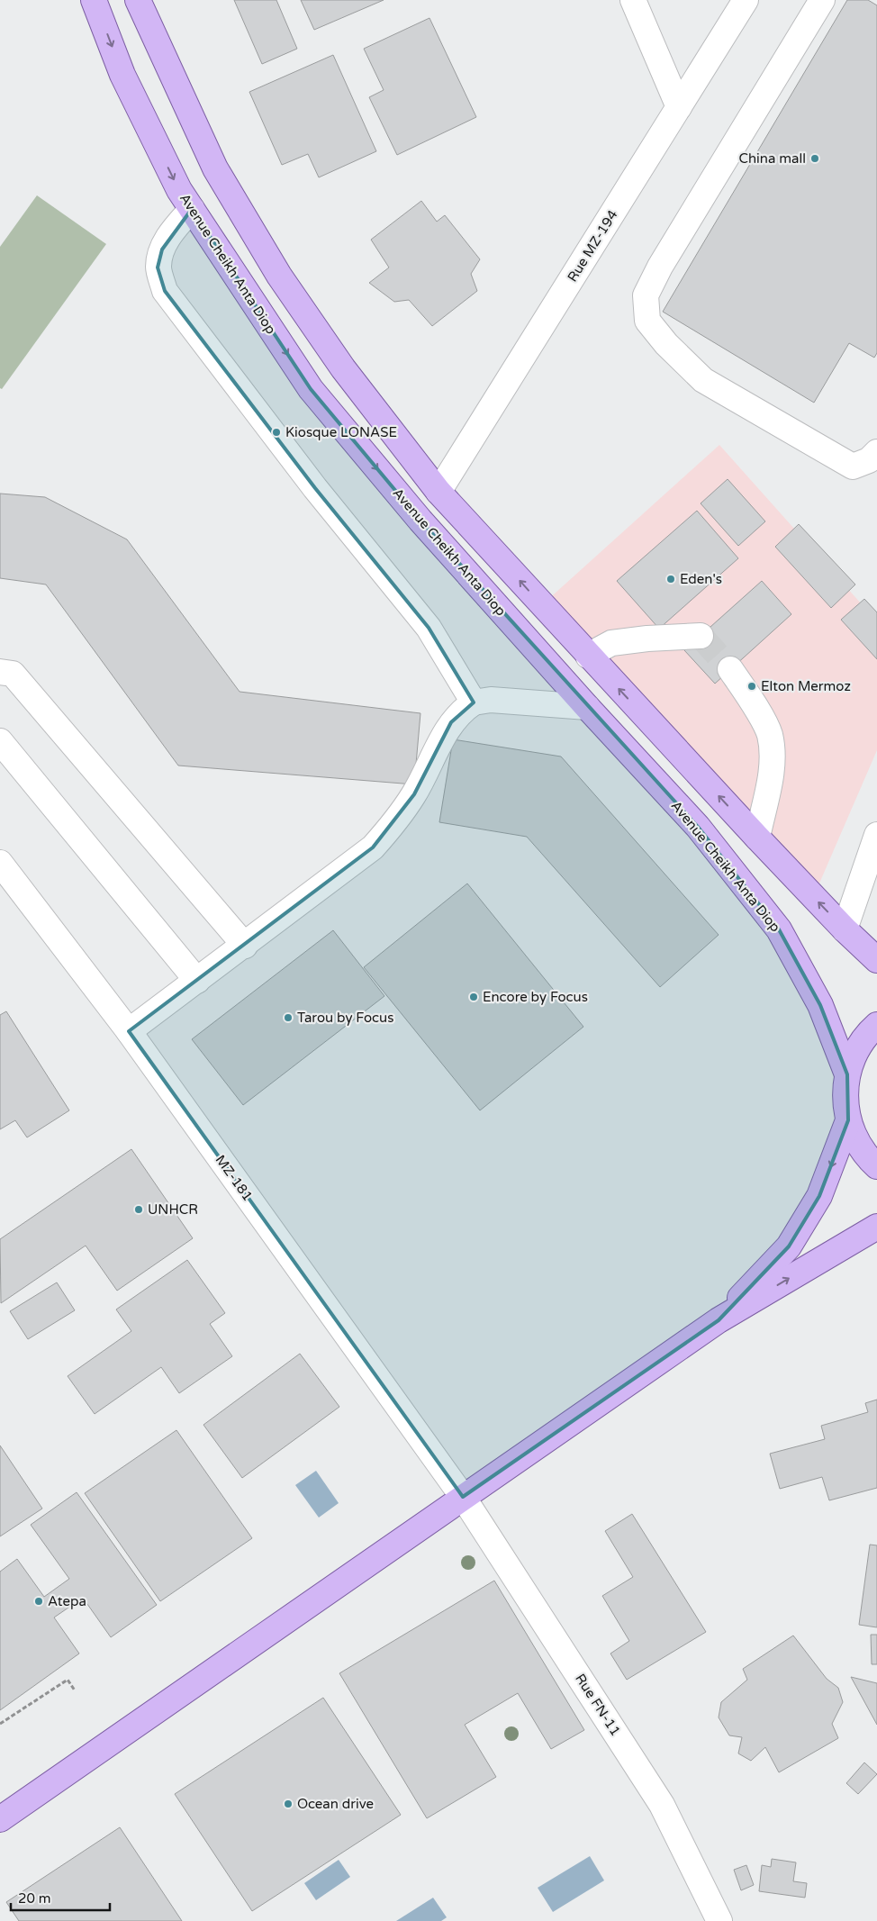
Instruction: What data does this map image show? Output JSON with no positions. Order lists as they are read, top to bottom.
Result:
{
  "streets": {
    "main road": ["Avenue Cheikh Anta Diop"],
    "street": ["Rue MZ-194", "MZ-181", "Rue FN-11"]
  },
  "crossings": [
    ["MZ-181", "Rue FN-11"]
  ],
  "places": [
    "China mall",
    "Kiosque LONASE",
    "Eden's",
    "Elton Mermoz",
    "Encore by Focus",
    "Tarou by Focus",
    "UNHCR",
    "Atepa",
    "Ocean drive"
  ],
  "scale_bar": "20 m"
}
